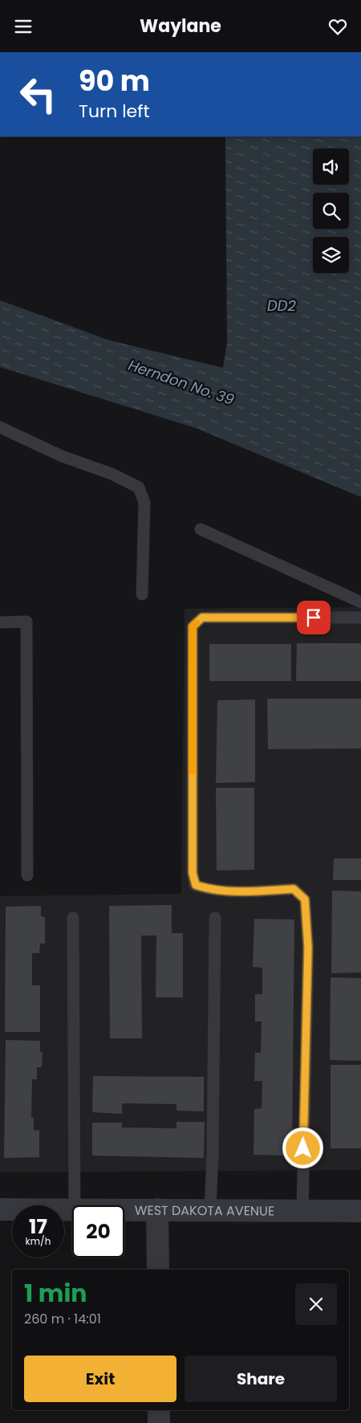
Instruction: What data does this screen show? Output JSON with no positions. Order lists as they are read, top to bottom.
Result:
{
  "streets": {
    "street": ["WEST DAKOTA AVENUE"]
  },
  "water": ["DD2", "Herndon No. 39"],
  "page": {
    "header": "Waylane",
    "turn": ["90 m", "Turn left"],
    "speed": "17 km/h",
    "limit": "20",
    "heading": ["1 min", "260 m · 14:01"],
    "buttons": ["Exit", "Share"]
  }
}
